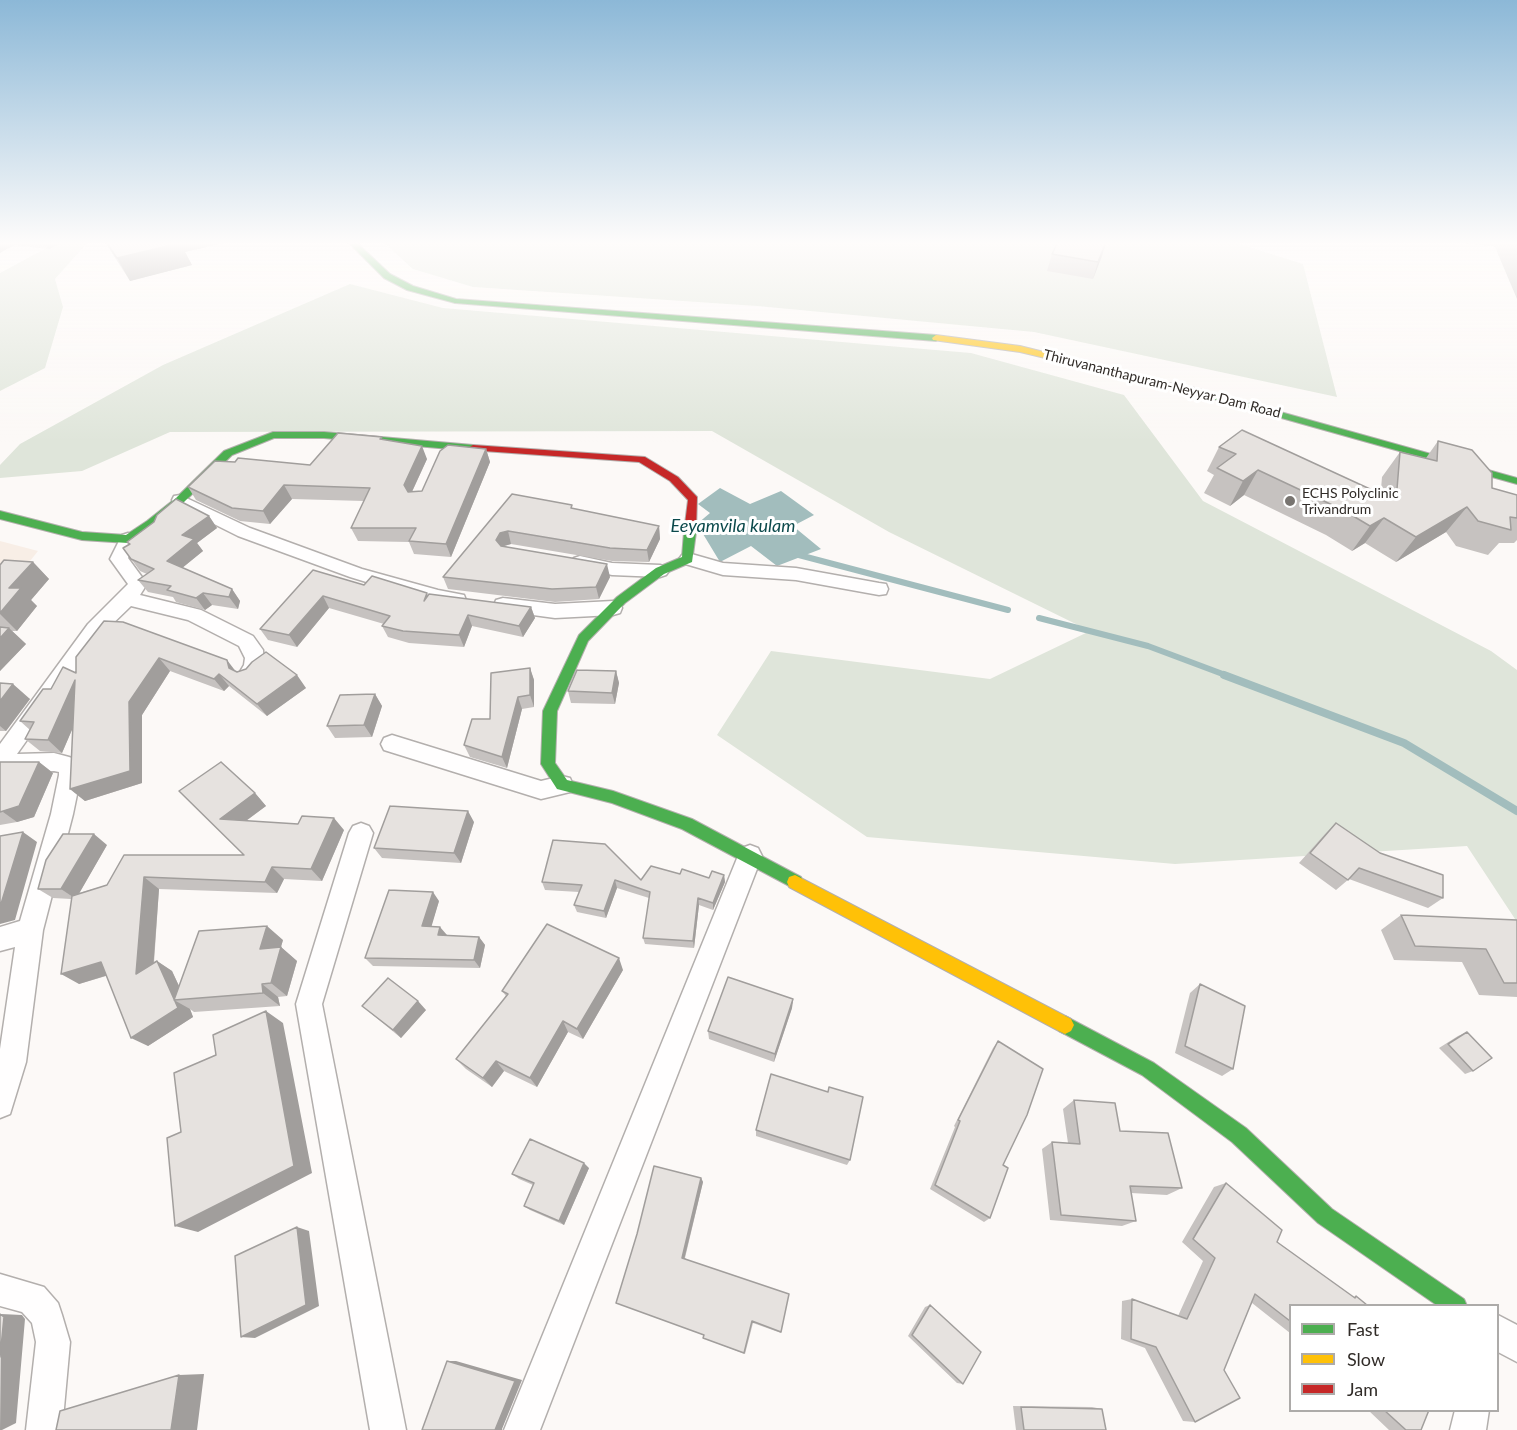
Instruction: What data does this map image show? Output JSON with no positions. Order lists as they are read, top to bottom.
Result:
{
  "streets": {
    "street": ["Thiruvananthapuram-Neyyar Dam Road"]
  },
  "water": ["Eeyamvila kulam"],
  "places": ["ECHS Polyclinic Trivandrum"],
  "legend": ["Fast", "Slow", "Jam"]
}
